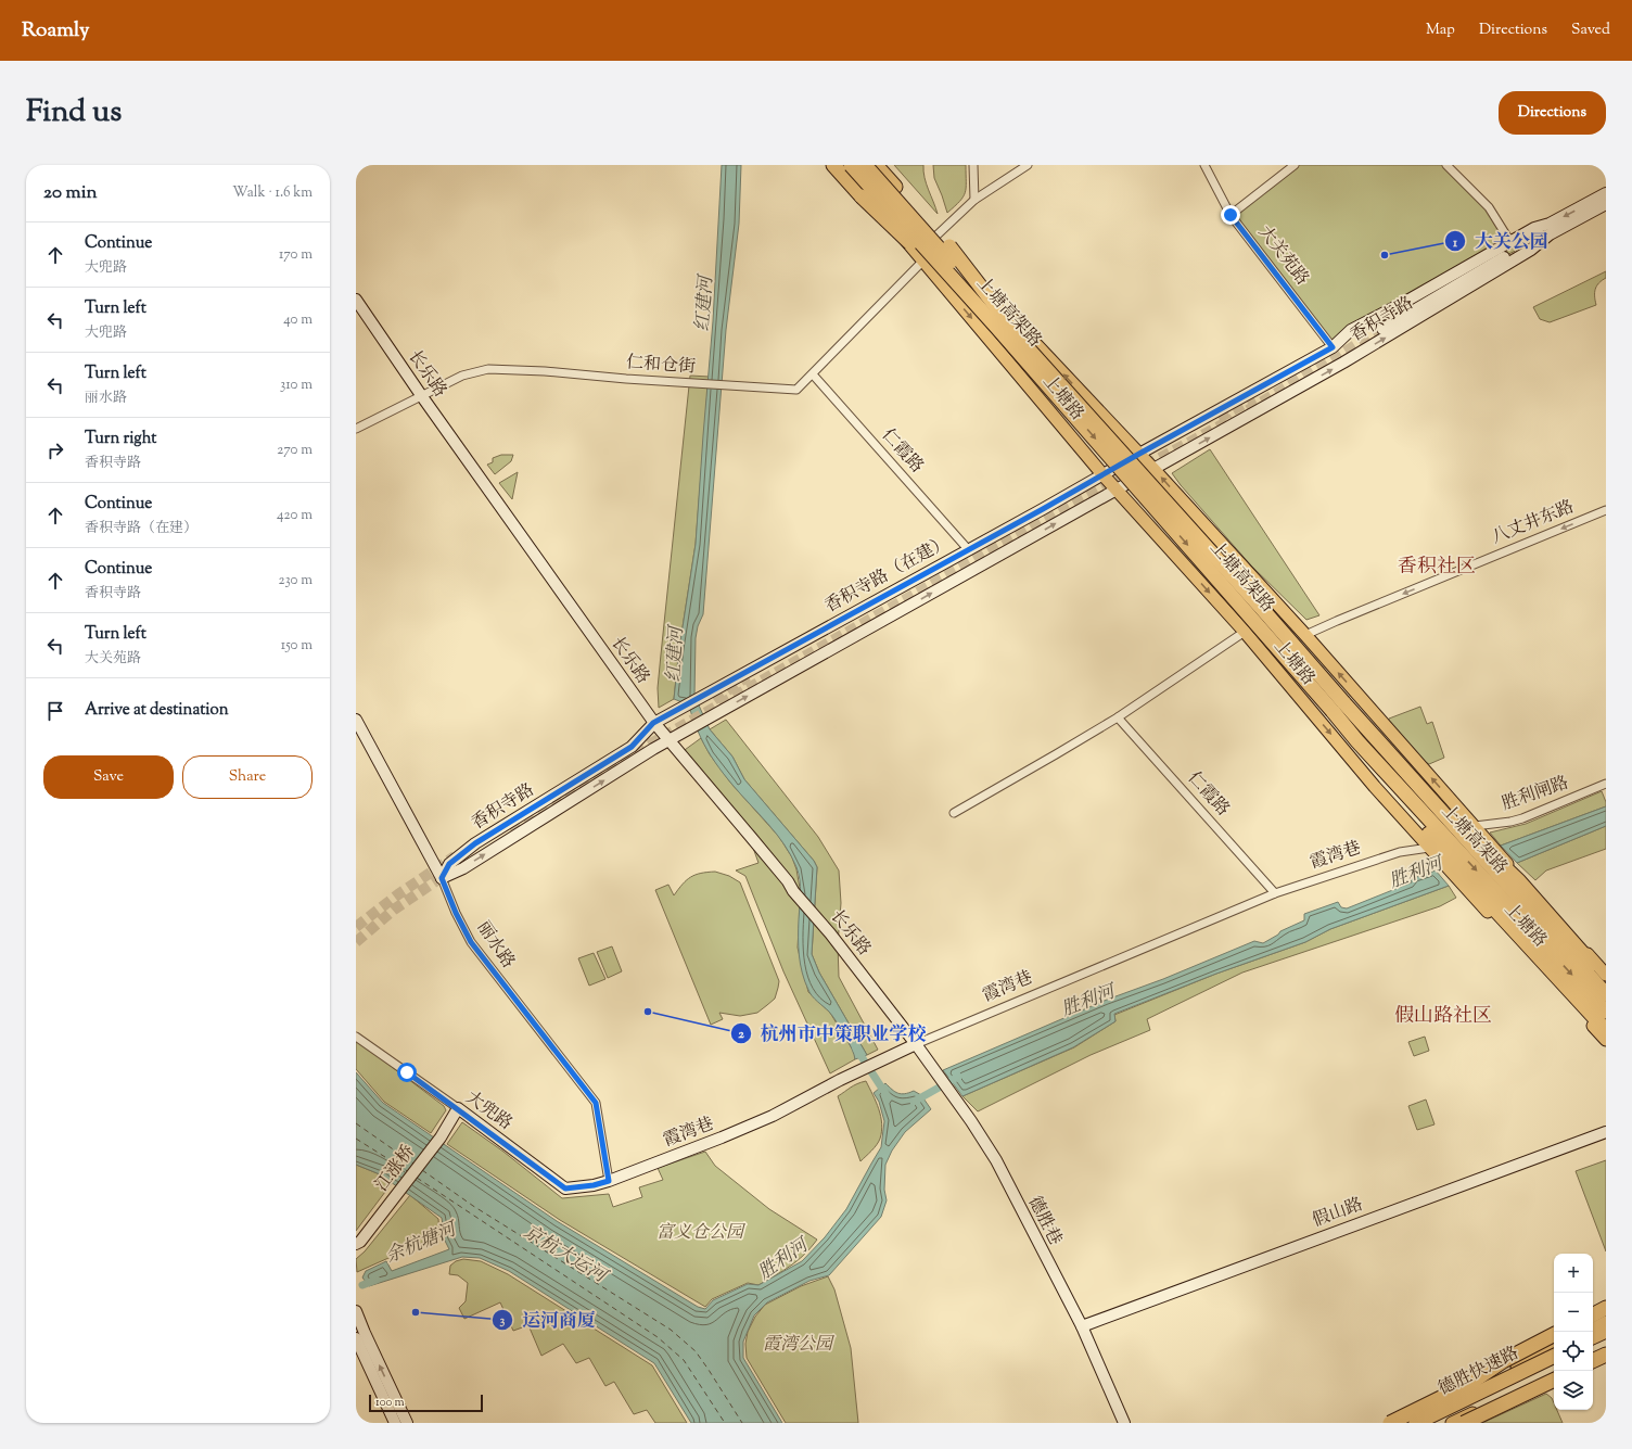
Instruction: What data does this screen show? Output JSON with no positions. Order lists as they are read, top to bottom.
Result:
{
  "streets": {
    "highway": ["上塘高架路", "德胜快速路"],
    "main road": ["上塘路"],
    "street": [
      "大关苑路",
      "香积寺路",
      "仁和仓街",
      "长乐路",
      "仁霞路",
      "八丈井东路",
      "香积寺路（在建）",
      "胜利闸路",
      "霞湾巷",
      "丽水路",
      "大兜路",
      "江涨桥",
      "假山路",
      "德胜巷"
    ]
  },
  "crossings": [
    ["大关苑路", "香积寺路"],
    ["香积寺路", "长乐路"],
    ["香积寺路", "上塘路"],
    ["香积寺路", "香积寺路（在建）"],
    ["香积寺路", "丽水路"],
    ["仁和仓街", "长乐路"],
    ["仁和仓街", "上塘路"],
    ["仁和仓街", "仁霞路"],
    ["长乐路", "霞湾巷"],
    ["长乐路", "德胜巷"],
    ["上塘路", "八丈井东路"],
    ["上塘路", "香积寺路（在建）"],
    ["上塘路", "胜利闸路"],
    ["上塘路", "霞湾巷"],
    ["仁霞路", "香积寺路（在建）"],
    ["仁霞路", "霞湾巷"],
    ["霞湾巷", "丽水路"],
    ["霞湾巷", "大兜路"],
    ["霞湾巷", "德胜巷"],
    ["丽水路", "大兜路"],
    ["大兜路", "江涨桥"],
    ["假山路", "德胜巷"]
  ],
  "one_way": ["八丈井东路"],
  "districts": ["香积社区", "假山路社区"],
  "water": [
    "红建河",
    "胜利河",
    "余杭塘河",
    "京杭大运河"
  ],
  "parks": ["富义仓公园", "霞湾公园"],
  "places": ["大关公园", "杭州市中策职业学校", "运河商厦"],
  "scale_bar": "100 m",
  "page": {
    "header": "Roamly",
    "nav": ["Map", "Directions", "Saved"],
    "title": "Find us",
    "buttons": [
      "Directions",
      ["Save", "Share"]
    ],
    "heading": ["20 min", "Walk · 1.6 km"],
    "list": [
      ["Continue", "大兜路", "170 m"],
      ["Turn left", "大兜路", "40 m"],
      ["Turn left", "丽水路", "310 m"],
      ["Turn right", "香积寺路", "270 m"],
      ["Continue", "香积寺路（在建）", "420 m"],
      ["Continue", "香积寺路", "230 m"],
      ["Turn left", "大关苑路", "150 m"],
      "Arrive at destination"
    ],
    "map_buttons": ["+", "−"],
    "scale": "100 m"
  }
}
